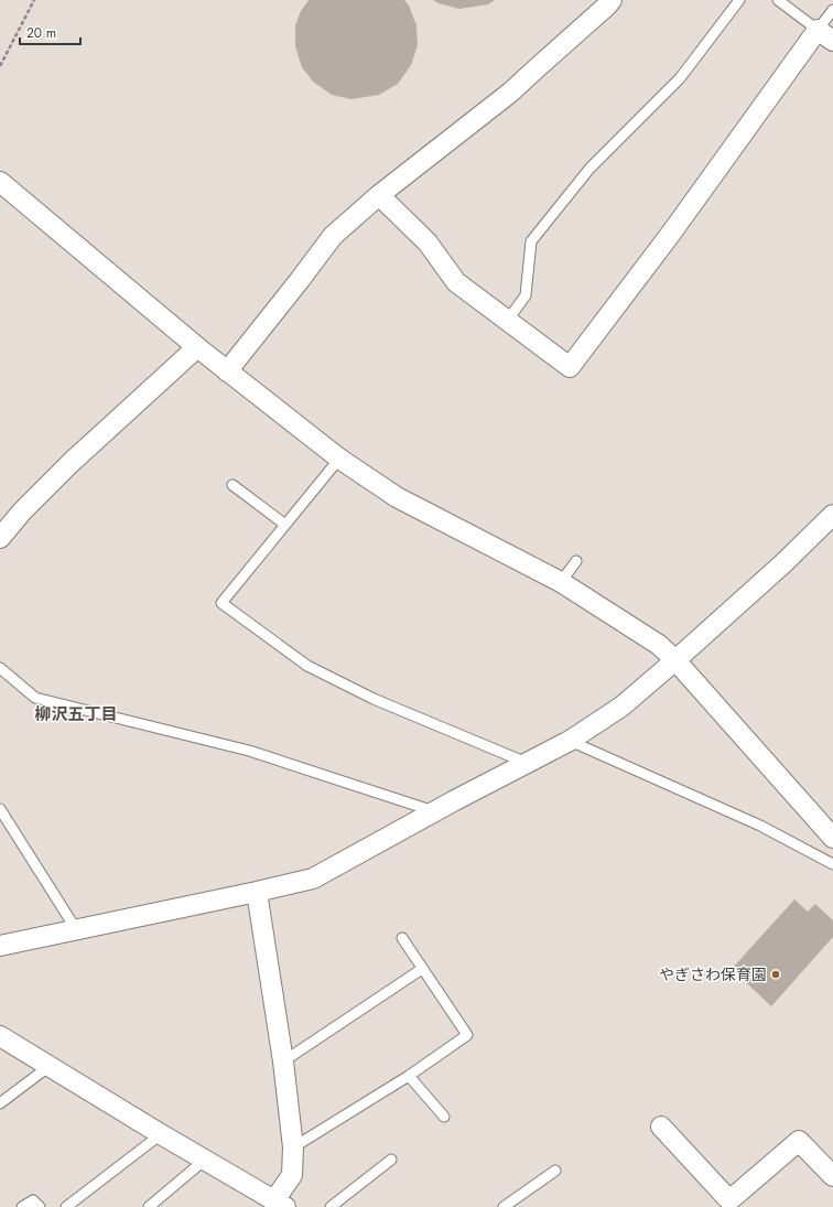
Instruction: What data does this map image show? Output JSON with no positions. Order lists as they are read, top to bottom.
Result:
{
  "districts": ["柳沢五丁目"],
  "places": ["やぎさわ保育園"],
  "scale_bar": "20 m"
}
